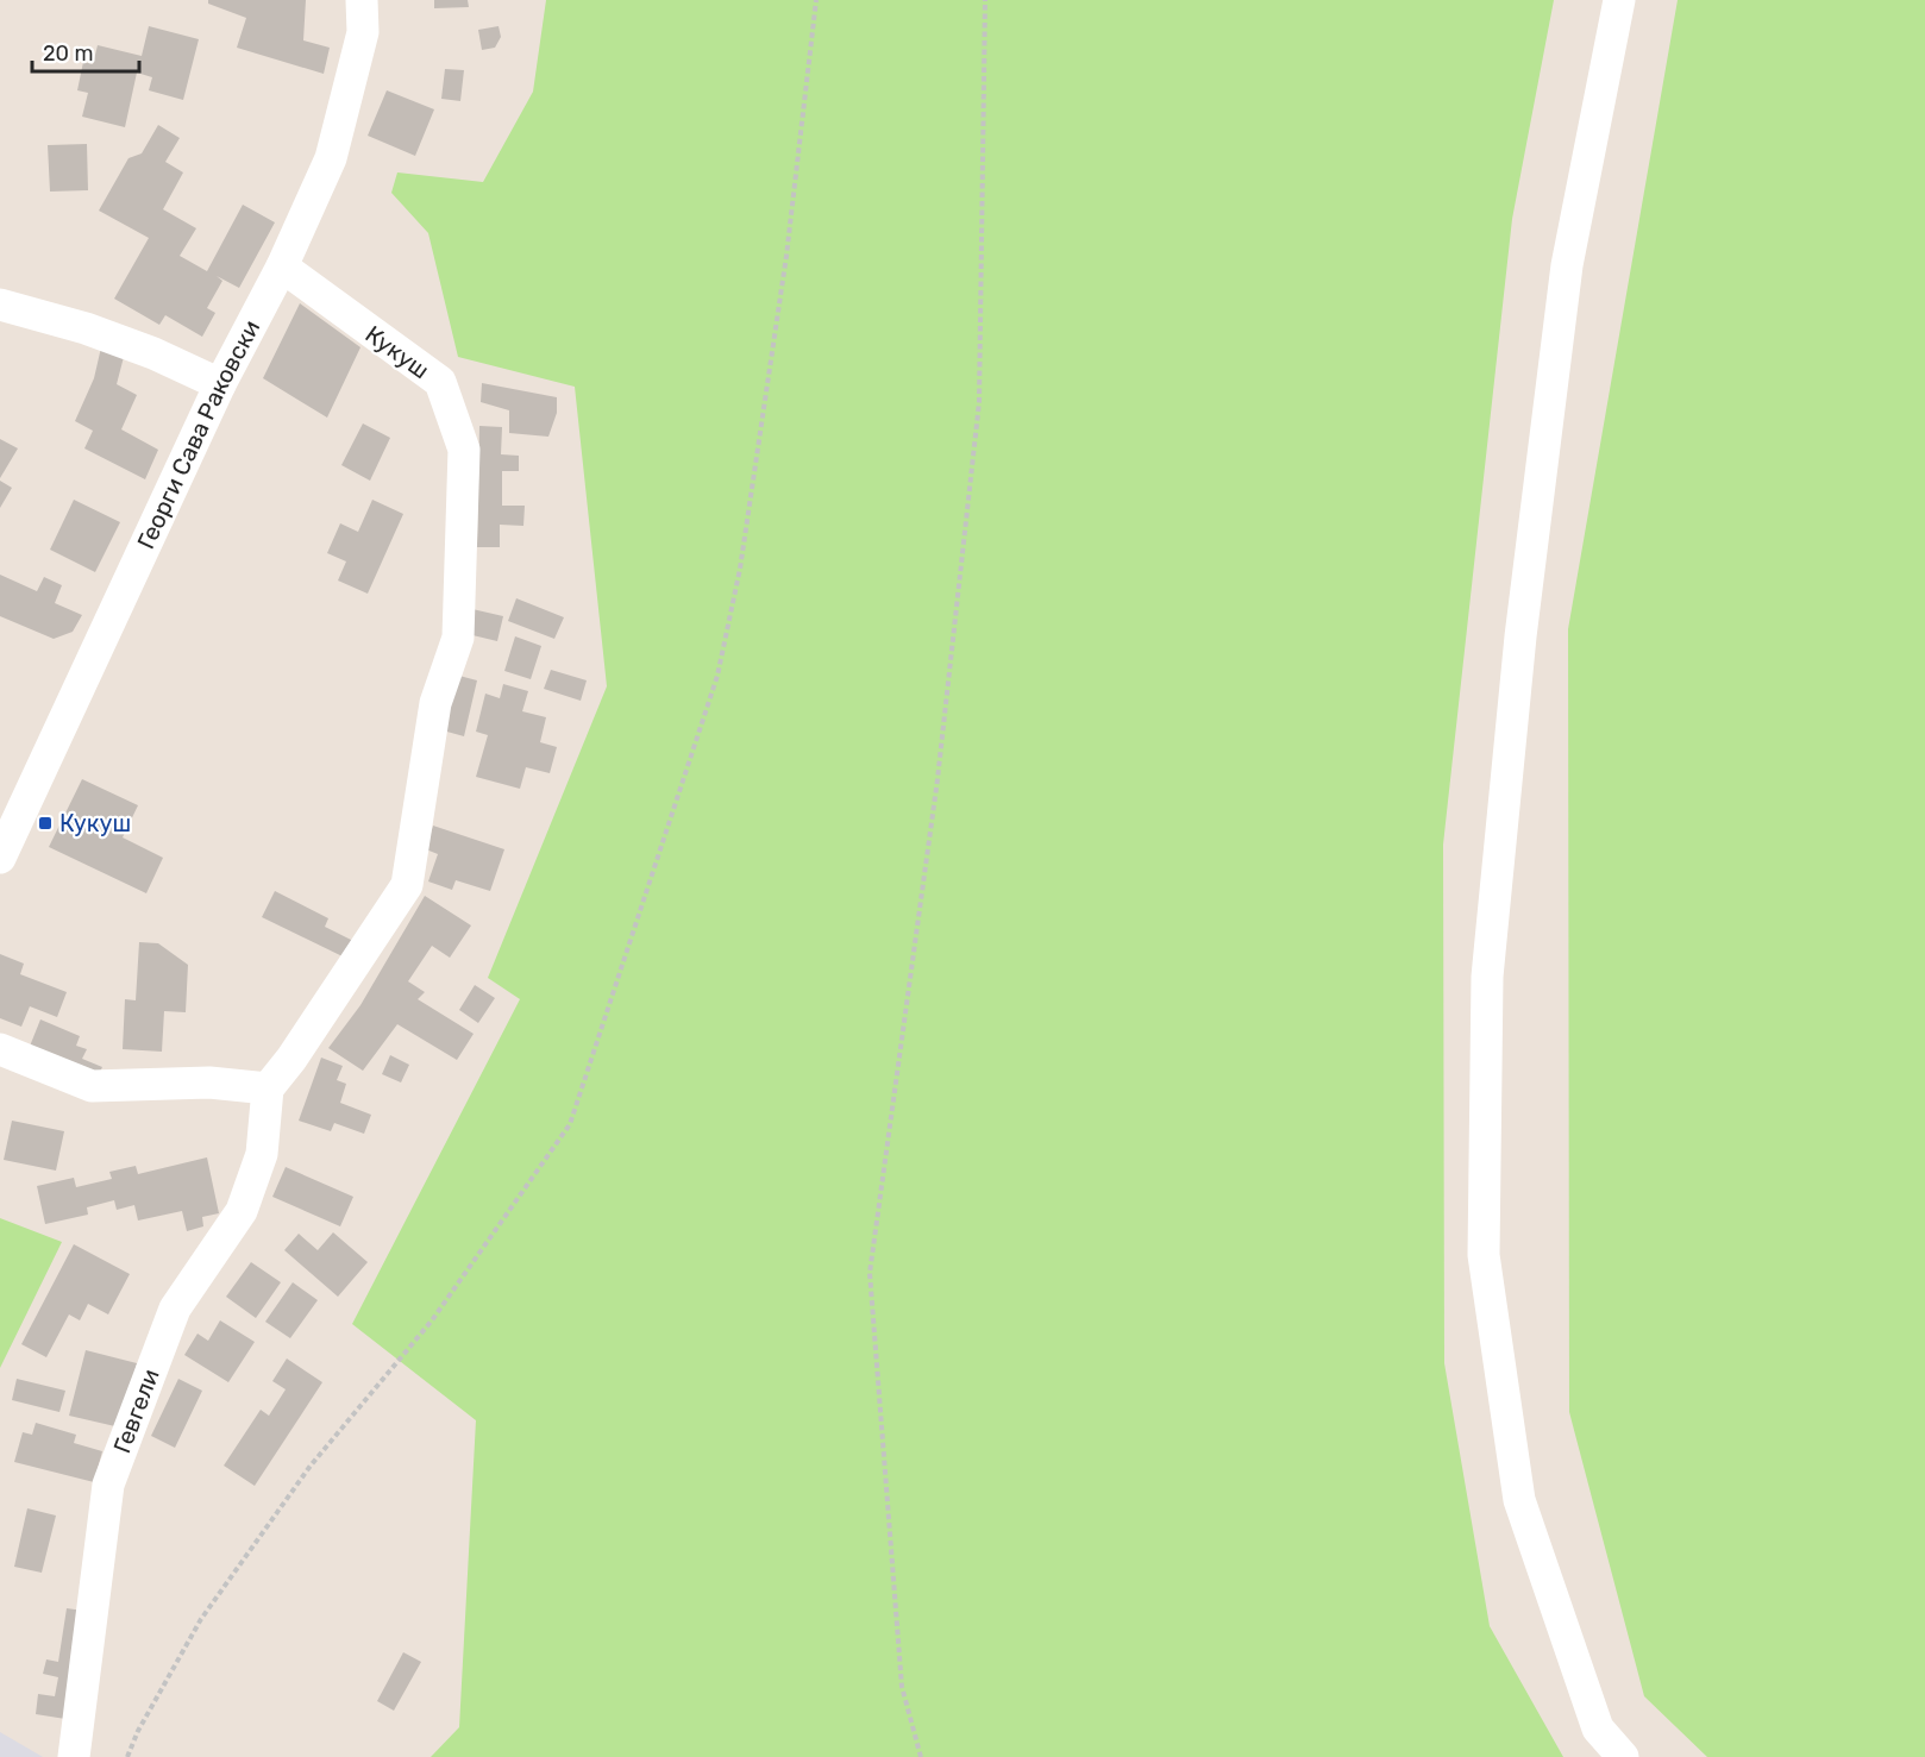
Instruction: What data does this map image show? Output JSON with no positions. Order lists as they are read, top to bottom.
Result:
{
  "streets": {
    "street": ["Кукуш", "Георги Сава Раковски", "Гевгели"]
  },
  "crossings": [
    ["Кукуш", "Георги Сава Раковски"],
    ["Кукуш", "Гевгели"]
  ],
  "places": {
    "transit": ["Кукуш"]
  },
  "scale_bar": "20 m"
}
